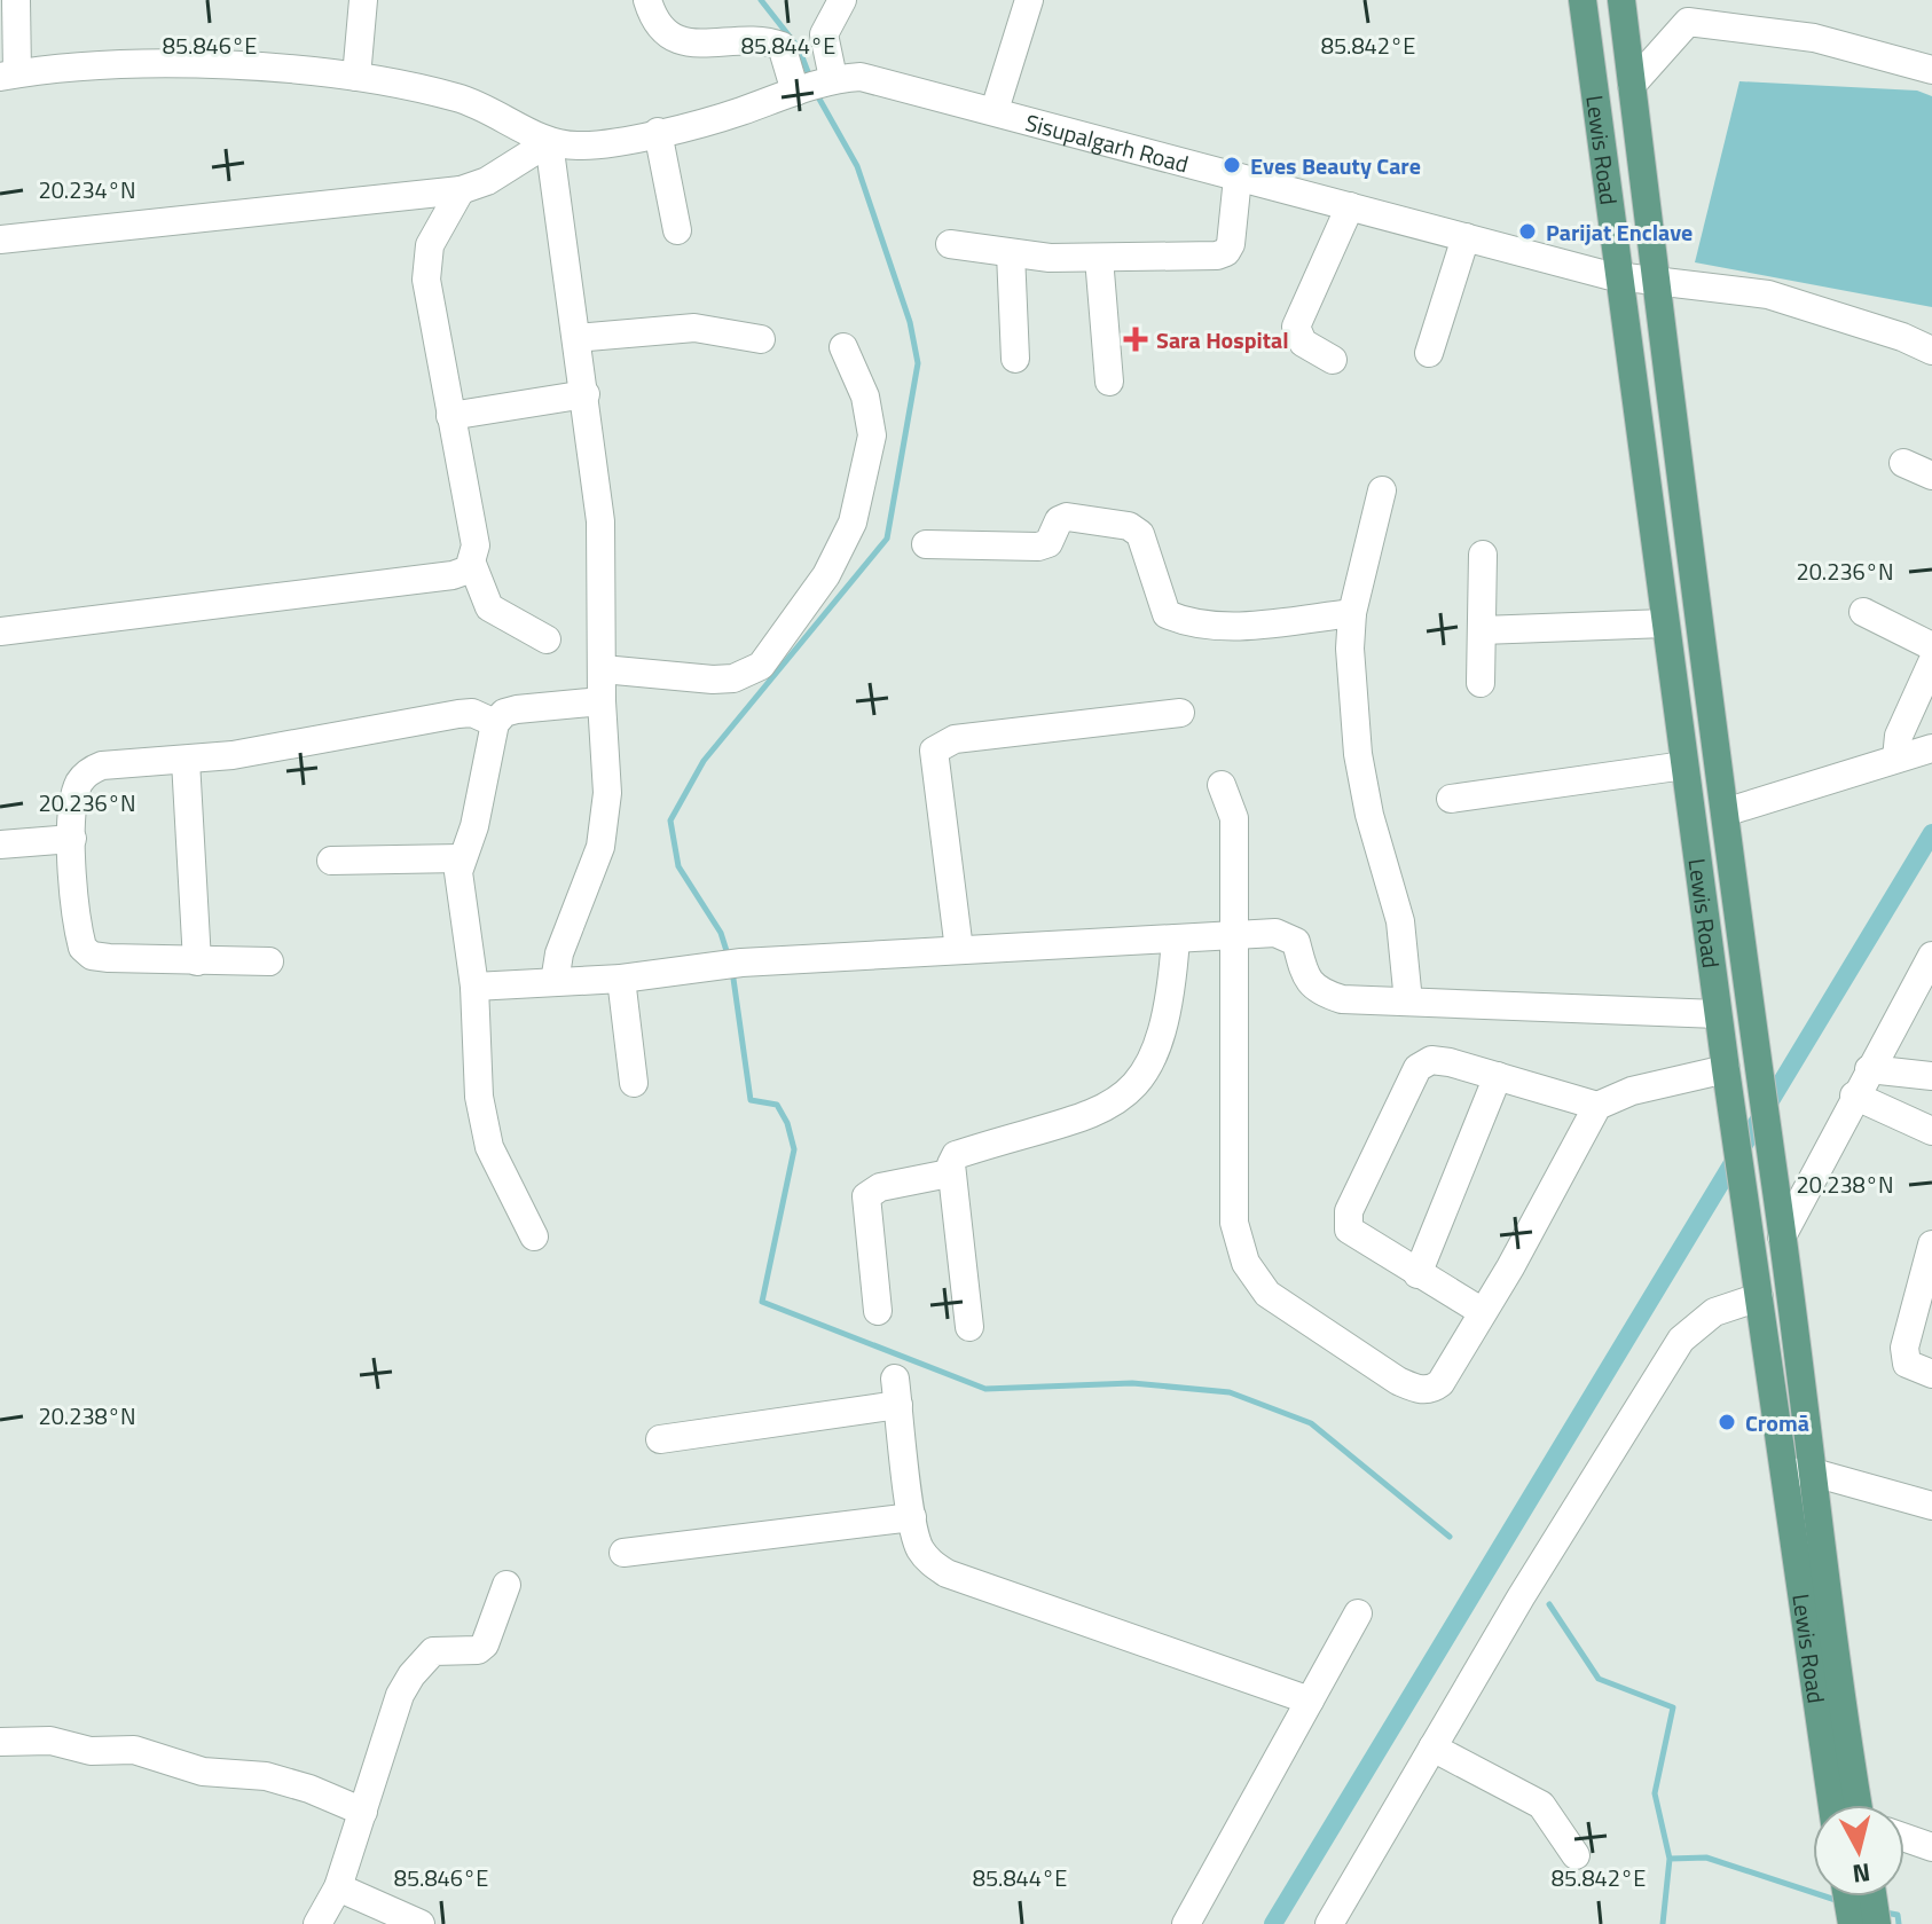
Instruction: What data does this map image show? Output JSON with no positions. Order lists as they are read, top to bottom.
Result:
{
  "streets": {
    "main road": ["Lewis Road"],
    "street": ["Sisupalgarh Road"]
  },
  "crossings": [
    ["Sisupalgarh Road", "Lewis Road"]
  ],
  "places": {
    "other": ["Eves Beauty Care", "Parijat Enclave", "Cromā"],
    "health": ["Sara Hospital"]
  },
  "north": "bottom",
  "coordinates": [
    "85.846°E",
    "85.844°E",
    "85.842°E",
    "20.234°N",
    "20.236°N",
    "20.238°N"
  ]
}
